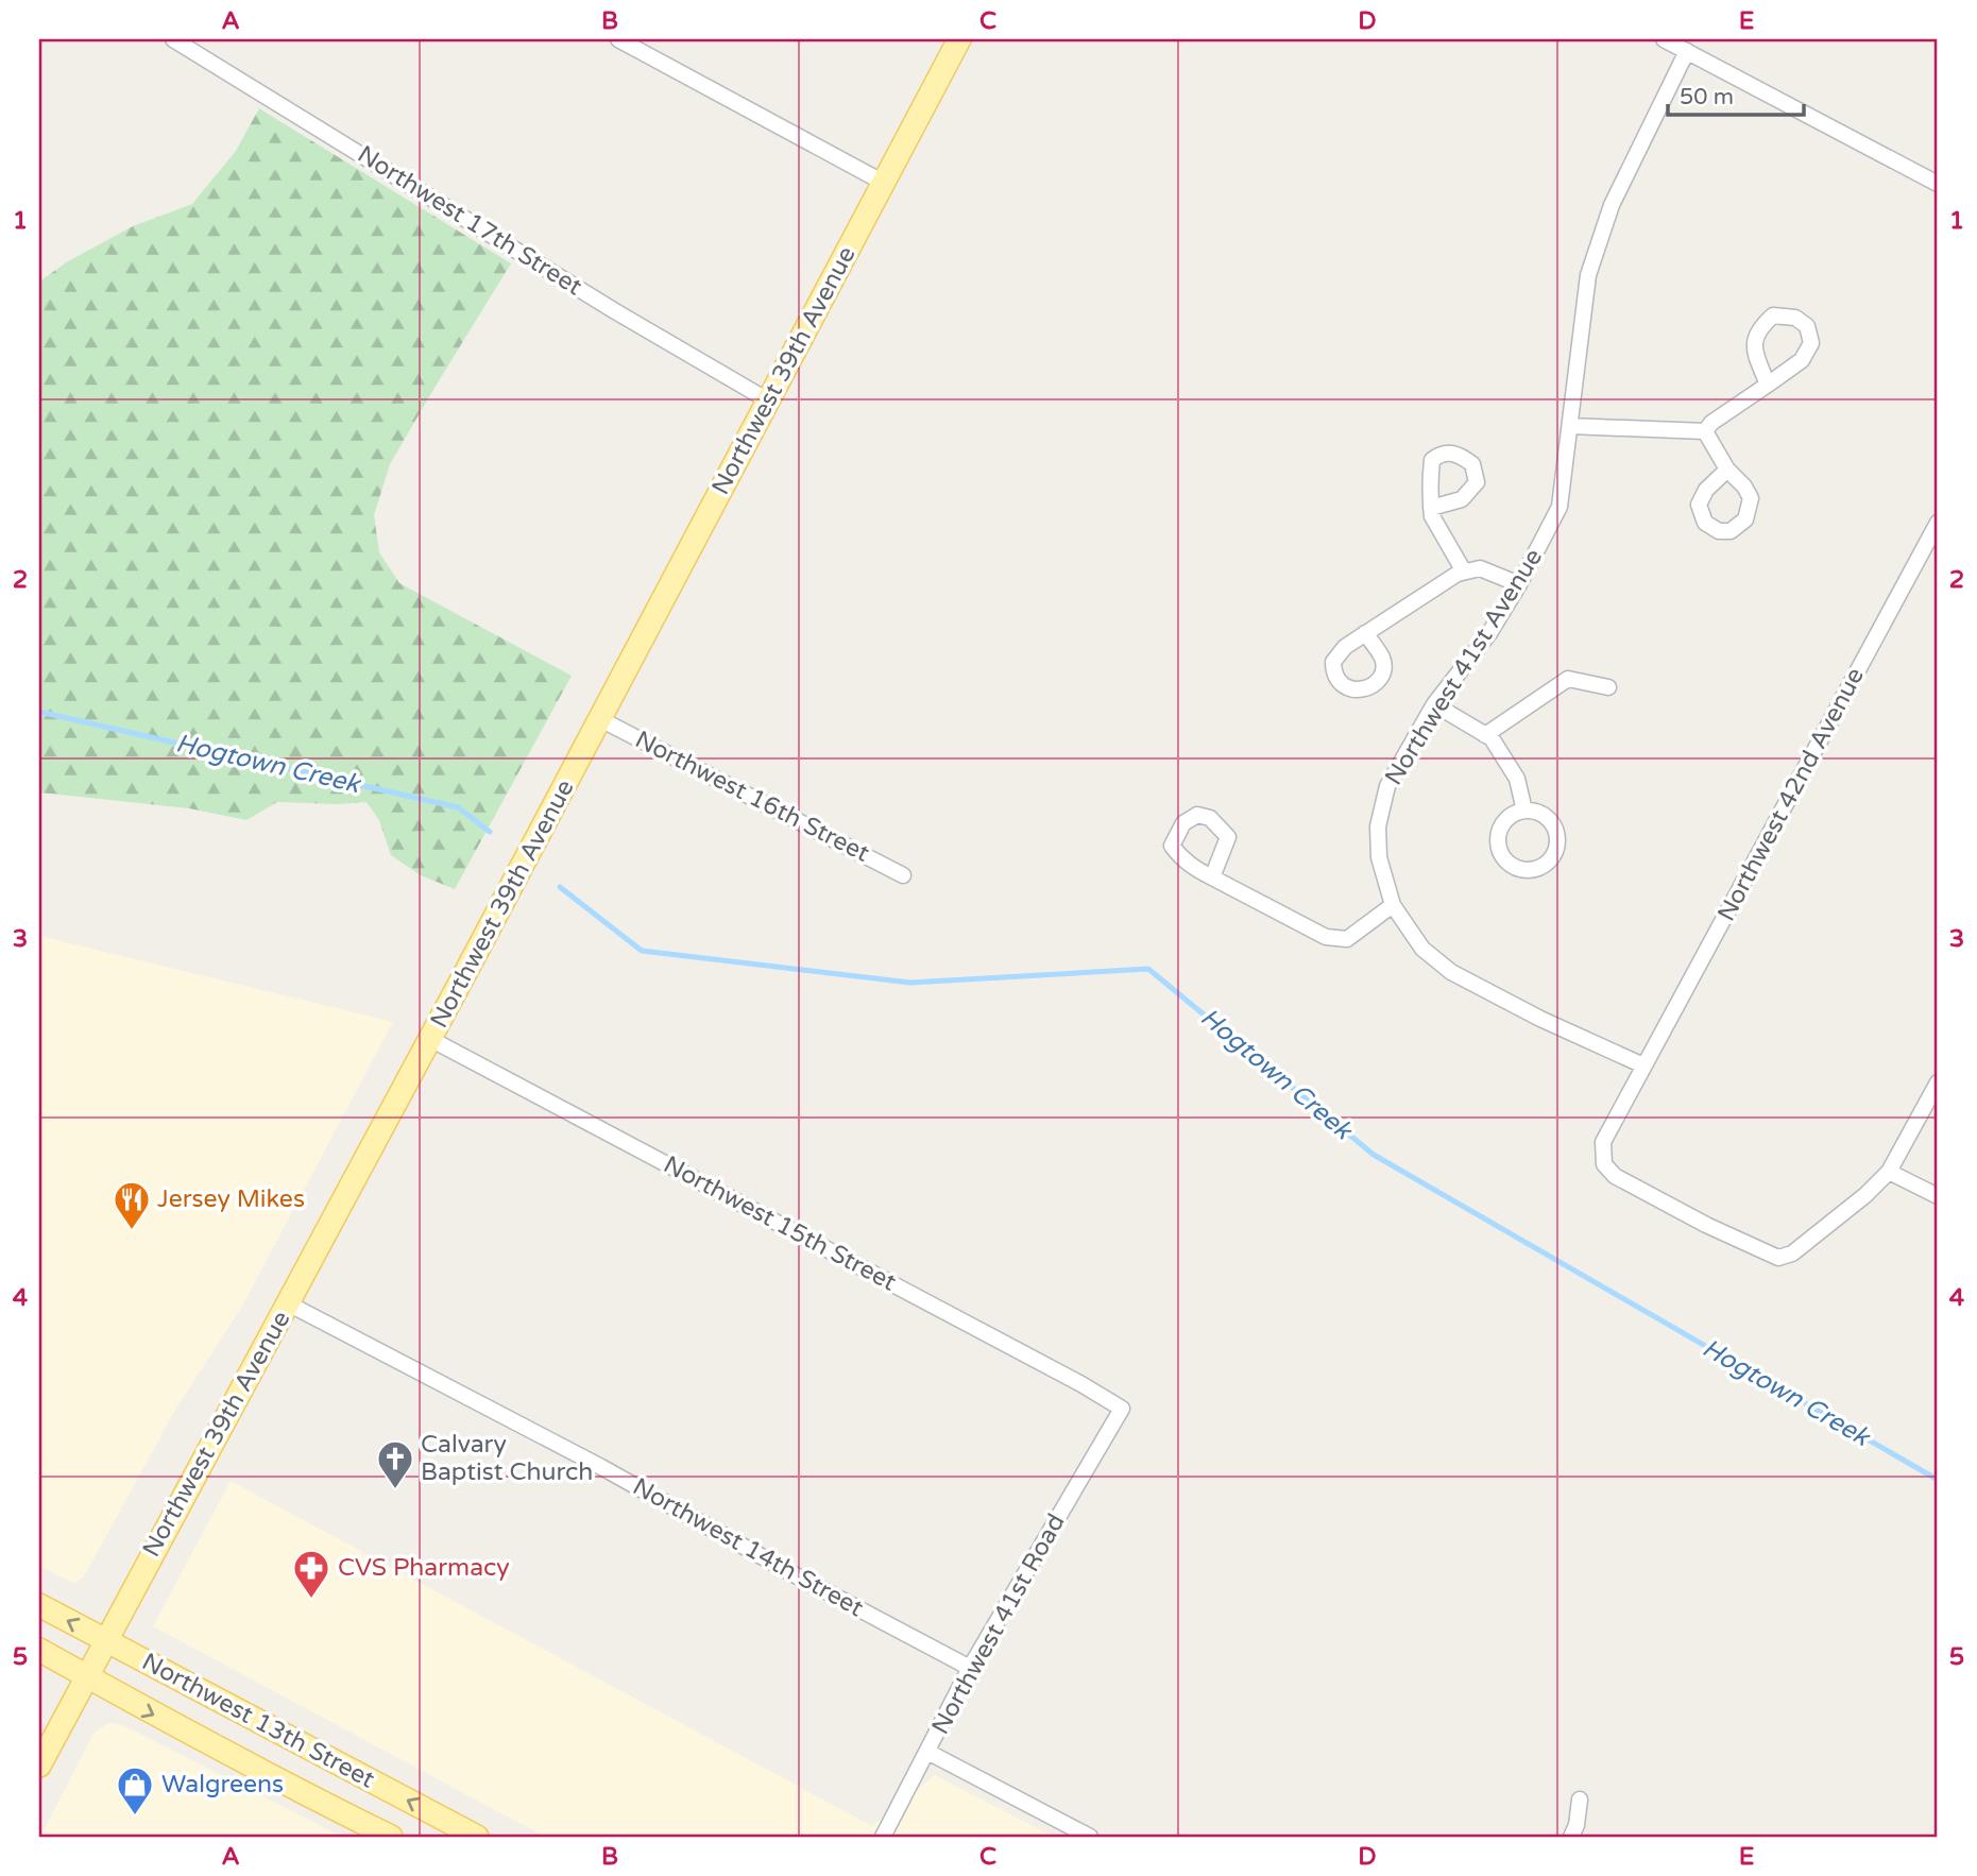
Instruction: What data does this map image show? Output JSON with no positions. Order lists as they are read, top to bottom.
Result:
{
  "streets": {
    "main road": ["Northwest 39th Avenue", "Northwest 13th Street"],
    "street": [
      "Northwest 17th Street",
      "Northwest 41st Avenue",
      "Northwest 42nd Avenue",
      "Northwest 16th Street",
      "Northwest 15th Street",
      "Northwest 14th Street",
      "Northwest 41st Road"
    ]
  },
  "crossings": [
    ["Northwest 17th Street", "Northwest 39th Avenue"],
    ["Northwest 39th Avenue", "Northwest 16th Street"],
    ["Northwest 39th Avenue", "Northwest 15th Street"],
    ["Northwest 39th Avenue", "Northwest 14th Street"],
    ["Northwest 39th Avenue", "Northwest 13th Street"],
    ["Northwest 41st Avenue", "Northwest 42nd Avenue"],
    ["Northwest 15th Street", "Northwest 41st Road"],
    ["Northwest 14th Street", "Northwest 41st Road"]
  ],
  "water": ["Hogtown Creek"],
  "places": {
    "restaurant": ["Jersey Mikes"],
    "church": ["Calvary Baptist Church"],
    "pharmacy": ["CVS Pharmacy"],
    "shop": ["Walgreens"]
  },
  "scale_bar": "50 m",
  "grid": {
    "columns": [
      "A",
      "B",
      "C",
      "D",
      "E"
    ],
    "rows": [
      "1",
      "2",
      "3",
      "4",
      "5"
    ]
  }
}
